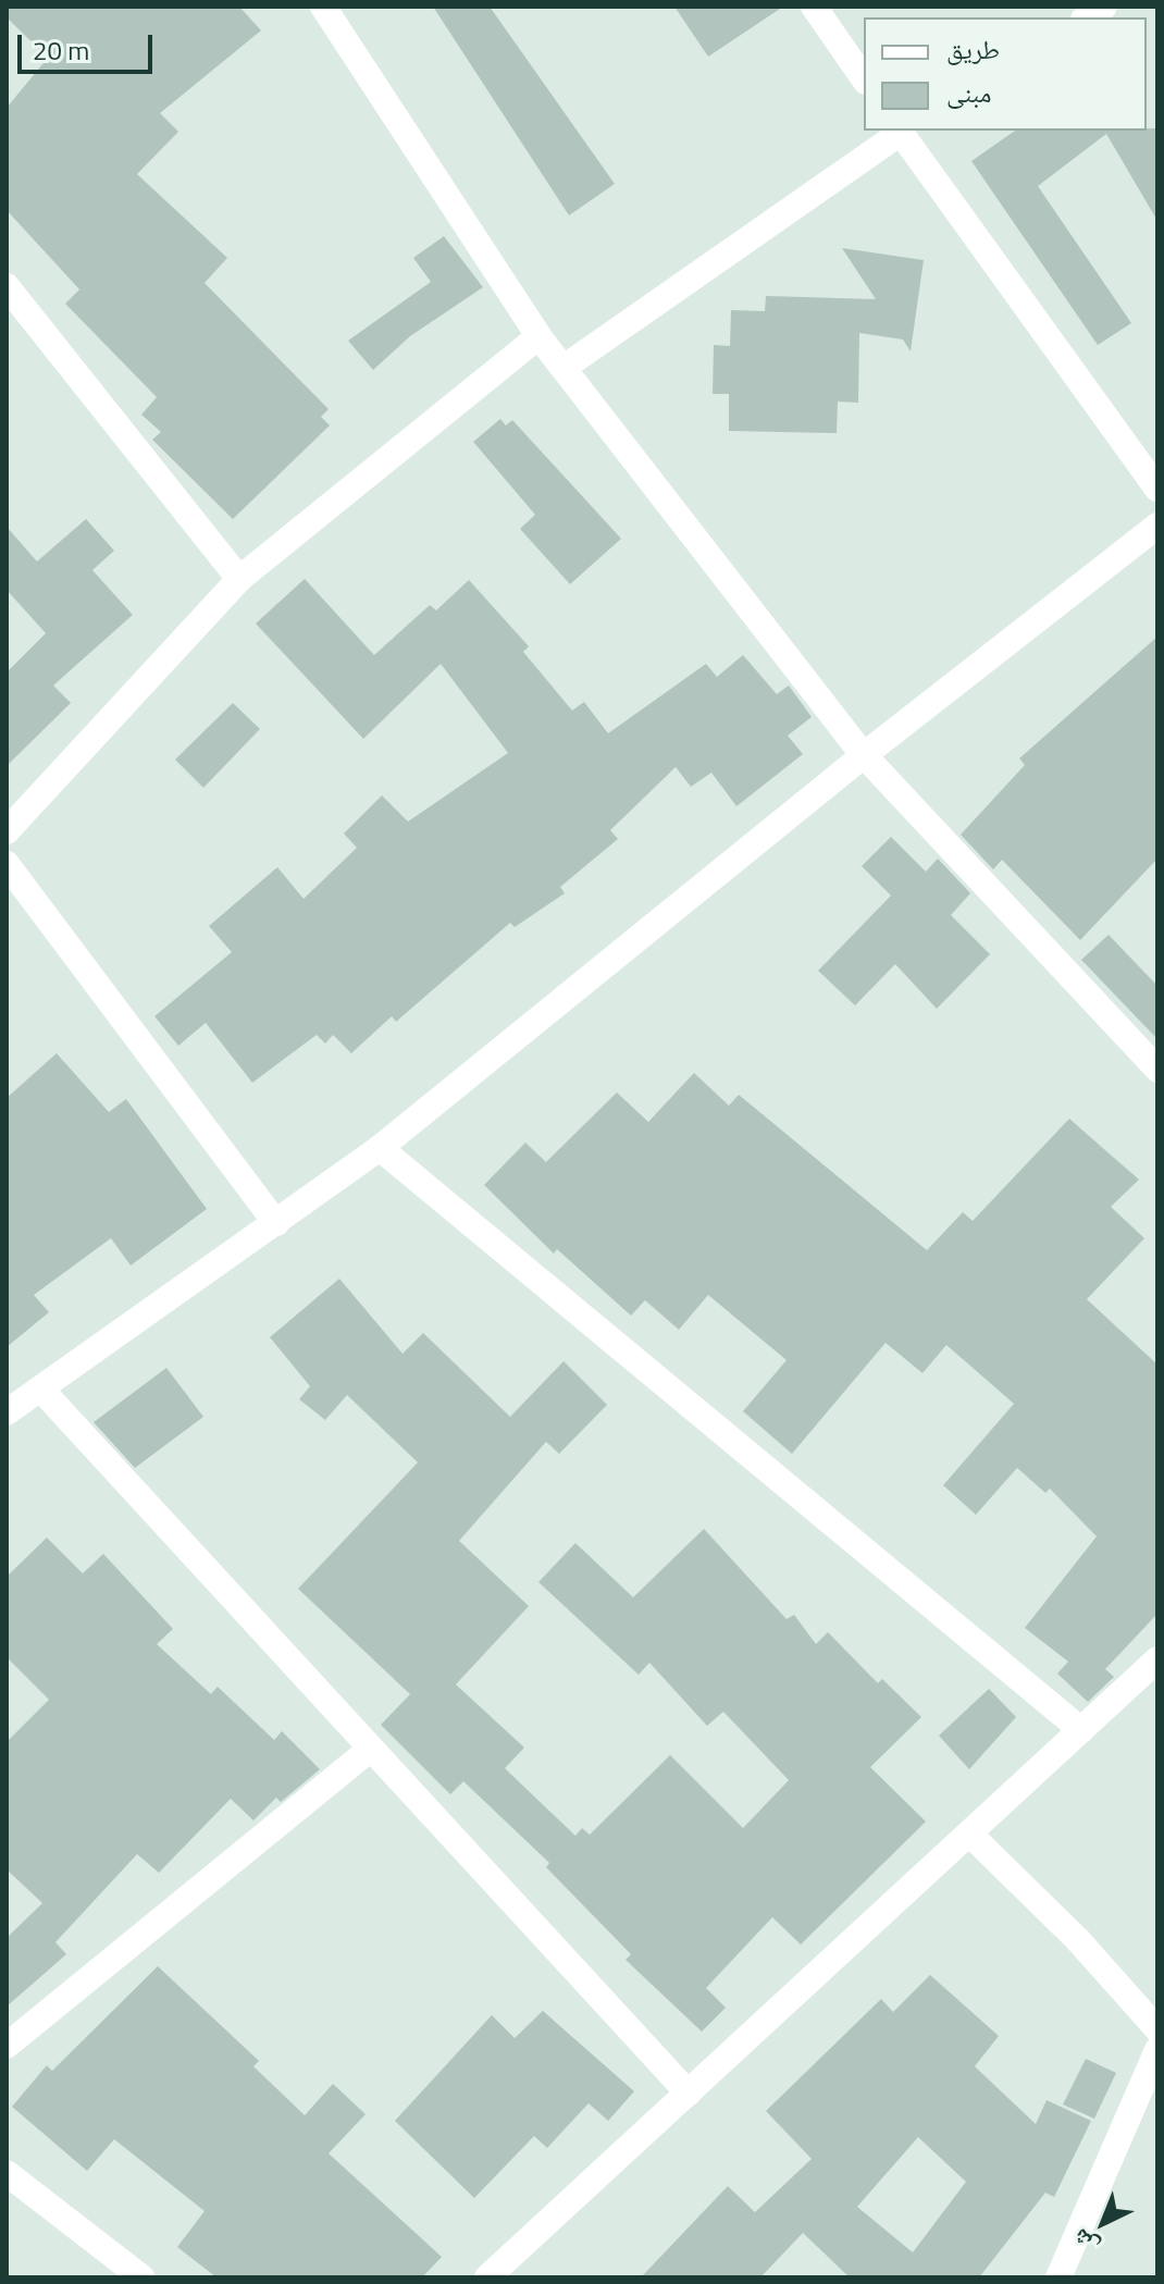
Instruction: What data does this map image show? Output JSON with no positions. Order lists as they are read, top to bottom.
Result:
{
  "legend": ["طريق", "مبنى"],
  "scale_bar": "20 m",
  "north": "bottom left"
}
